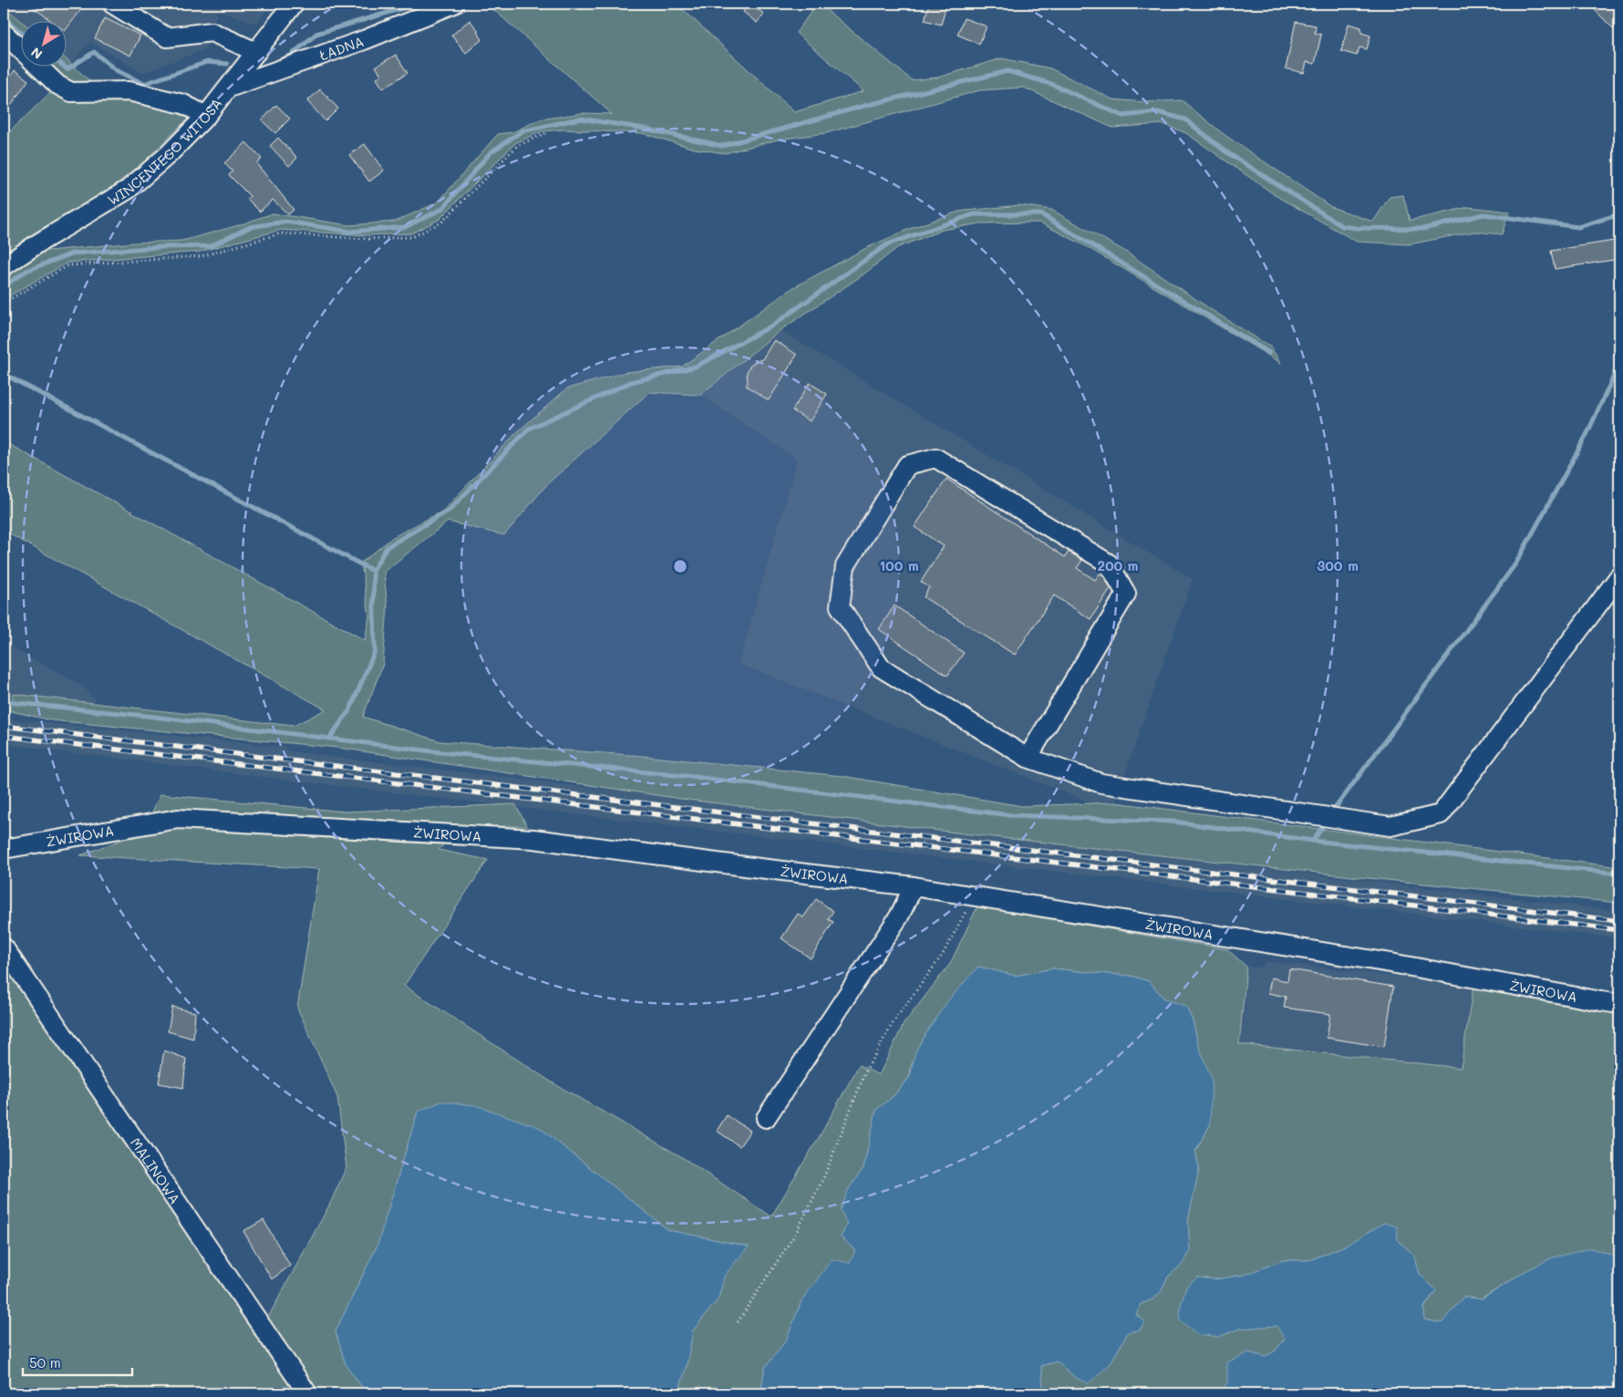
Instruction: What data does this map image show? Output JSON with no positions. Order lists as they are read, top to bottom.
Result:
{
  "streets": {
    "street": [
      "ŁADNA",
      "WINCENTEGO WITOSA",
      "ŻWIROWA",
      "MALINOWA"
    ]
  },
  "crossings": [
    ["ŁADNA", "WINCENTEGO WITOSA"]
  ],
  "scale_bar": "50 m",
  "north": "bottom left",
  "rings": ["100 m", "200 m", "300 m"]
}
